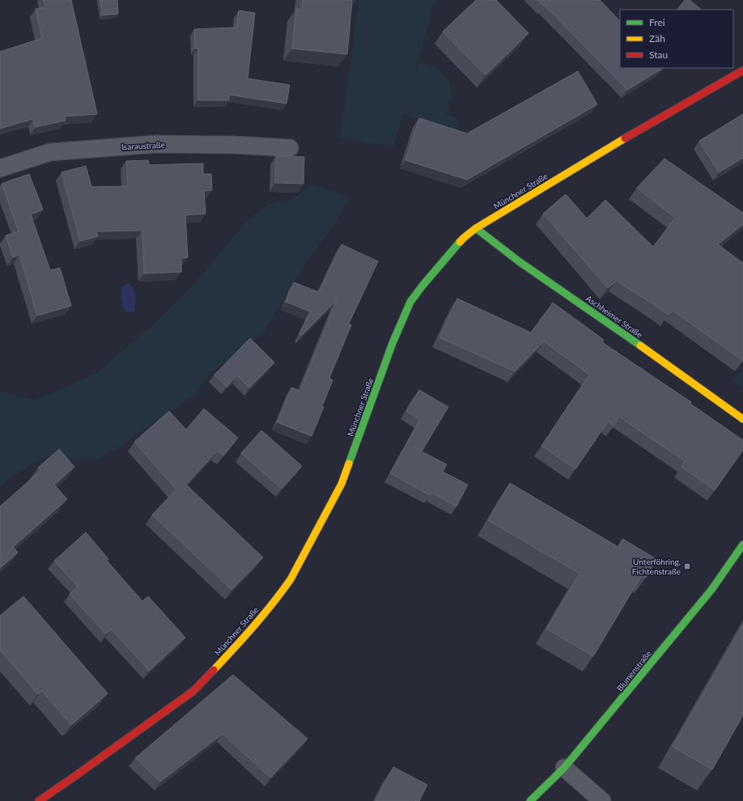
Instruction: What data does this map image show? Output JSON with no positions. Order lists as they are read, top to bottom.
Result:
{
  "streets": {
    "main road": ["Münchner Straße", "Aschheimer Straße", "Blumenstraße"],
    "street": ["Isaraustraße"]
  },
  "crossings": [
    ["Münchner Straße", "Aschheimer Straße"]
  ],
  "places": {
    "transit": ["Unterföhring, Fichtenstraße"]
  },
  "legend": ["Frei", "Zäh", "Stau"]
}
